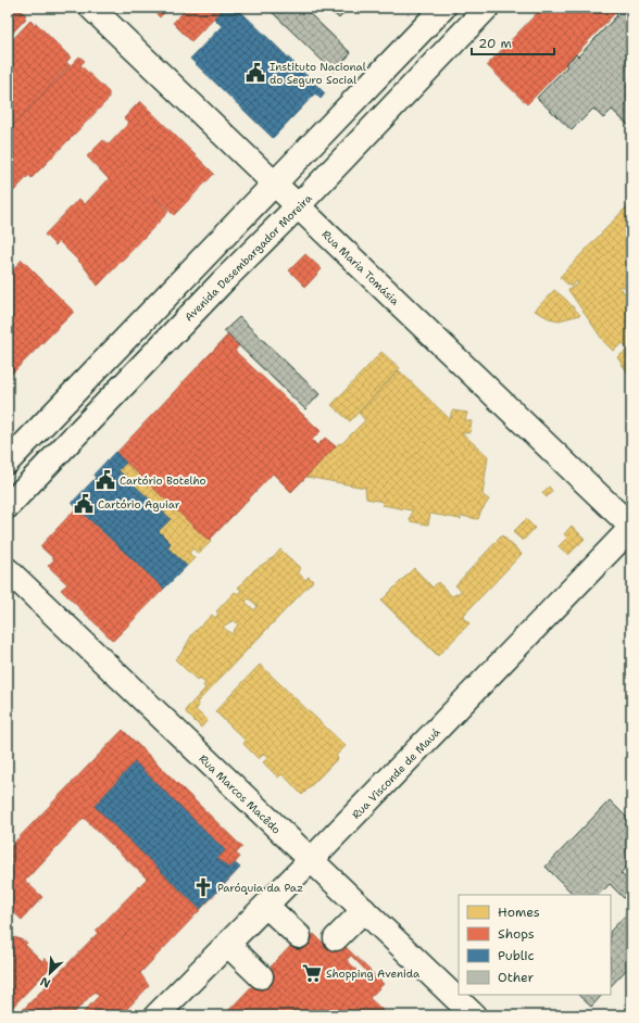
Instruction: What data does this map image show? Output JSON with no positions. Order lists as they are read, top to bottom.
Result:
{
  "streets": {
    "street": [
      "Avenida Desembargador Moreira",
      "Rua Maria Tomásia",
      "Rua Visconde de Mauá",
      "Rua Marcos Macêdo"
    ]
  },
  "crossings": [
    ["Avenida Desembargador Moreira", "Rua Maria Tomásia"],
    ["Rua Maria Tomásia", "Rua Visconde de Mauá"],
    ["Rua Visconde de Mauá", "Rua Marcos Macêdo"]
  ],
  "places": {
    "public building": ["Instituto Nacional do Seguro Social", "Cartório Botelho", "Cartório Aguiar"],
    "church": ["Paróquia da Paz"],
    "supermarket": ["Shopping Avenida"]
  },
  "legend": [
    "Homes",
    "Shops",
    "Public",
    "Other"
  ],
  "scale_bar": "20 m",
  "north": "bottom left"
}
